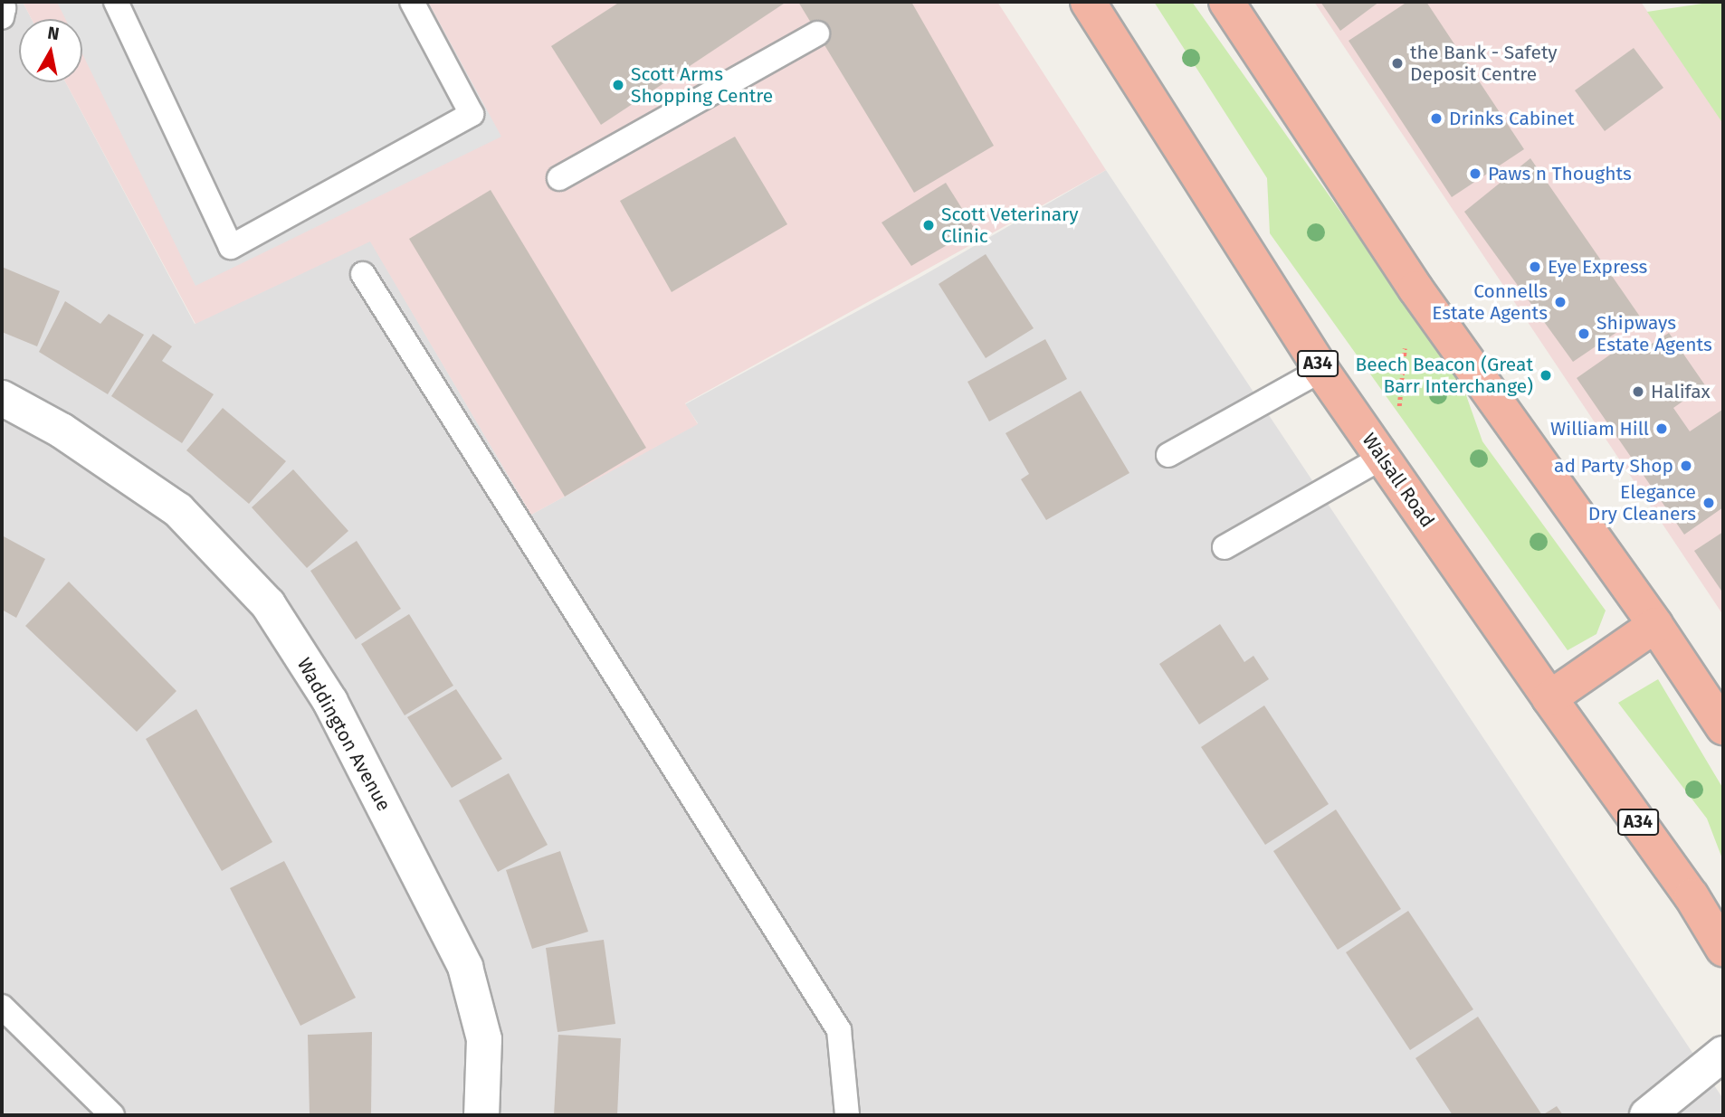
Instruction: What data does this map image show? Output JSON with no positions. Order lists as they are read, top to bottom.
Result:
{
  "streets": {
    "highway": ["A34", "Walsall Road"],
    "street": ["Waddington Avenue"]
  },
  "places": [
    "the Bank - Safety Deposit Centre",
    "Scott Arms Shopping Centre",
    "Drinks Cabinet",
    "Paws n Thoughts",
    "Scott Veterinary Clinic",
    "Eye Express",
    "Connells Estate Agents",
    "Shipways Estate Agents",
    "Beech Beacon (Great Barr Interchange)",
    "Halifax",
    "William Hill",
    "ad Party Shop",
    "Elegance Dry Cleaners"
  ],
  "north": "top"
}
